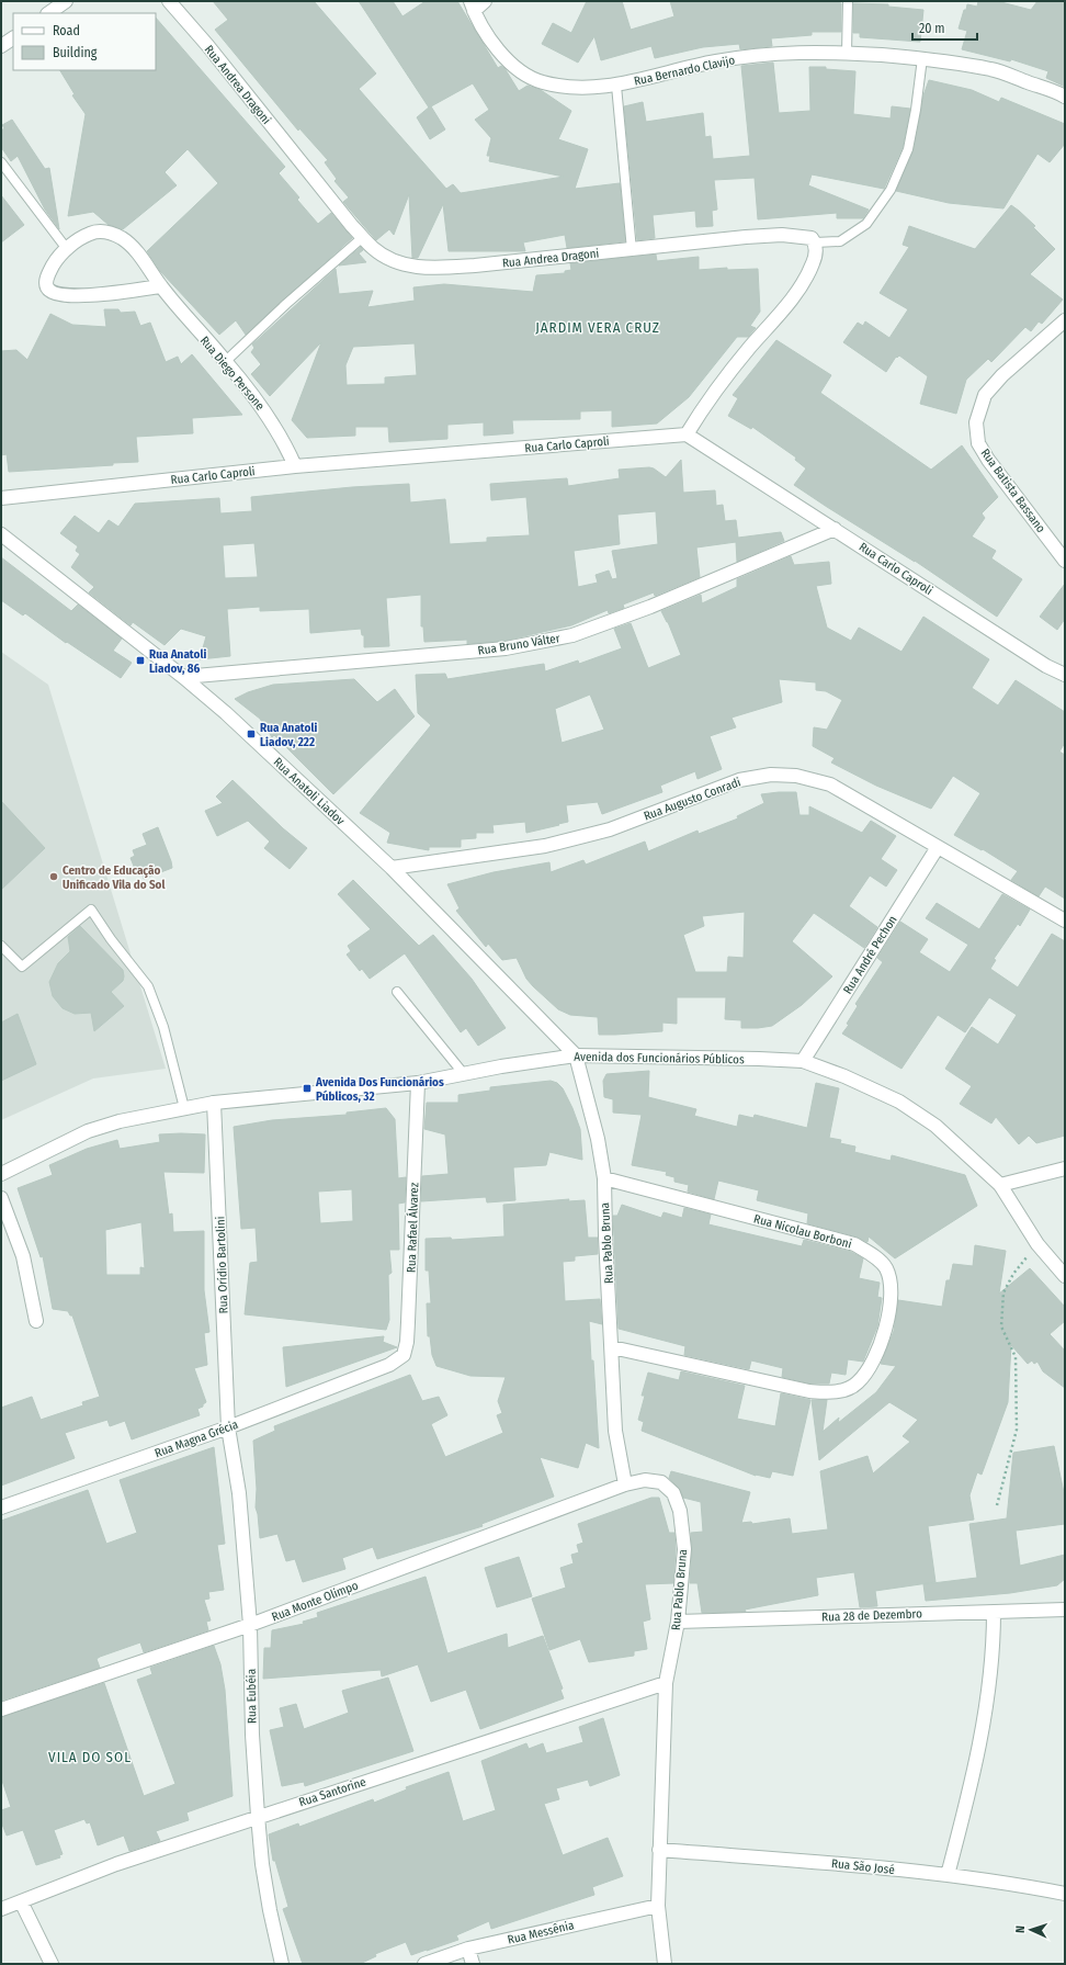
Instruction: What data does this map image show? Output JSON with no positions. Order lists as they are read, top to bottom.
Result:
{
  "streets": {
    "street": [
      "Rua Bernardo Clavijo",
      "Rua Andrea Dragoni",
      "Rua Diego Persone",
      "Rua Carlo Caproli",
      "Rua Batista Bassano",
      "Rua Bruno Válter",
      "Rua Anatoli Liadov",
      "Rua Augusto Conradi",
      "Rua André Pechon",
      "Avenida dos Funcionários Públicos",
      "Rua Rafael Álvarez",
      "Rua Nicolau Borboni",
      "Rua Pablo Bruna",
      "Rua Orídio Bartolini",
      "Rua Magna Grécia",
      "Rua Monte Olimpo",
      "Rua 28 de Dezembro",
      "Rua Eubéia",
      "Rua Santorine",
      "Rua São José",
      "Rua Messênia"
    ]
  },
  "crossings": [
    ["Rua Diego Persone", "Rua Carlo Caproli"],
    ["Rua Carlo Caproli", "Rua Bruno Válter"],
    ["Rua Bruno Válter", "Rua Anatoli Liadov"],
    ["Rua Anatoli Liadov", "Rua Augusto Conradi"],
    ["Rua Anatoli Liadov", "Avenida dos Funcionários Públicos"],
    ["Rua Anatoli Liadov", "Rua Pablo Bruna"],
    ["Rua Augusto Conradi", "Rua André Pechon"],
    ["Rua André Pechon", "Avenida dos Funcionários Públicos"],
    ["Avenida dos Funcionários Públicos", "Rua Rafael Álvarez"],
    ["Avenida dos Funcionários Públicos", "Rua Pablo Bruna"],
    ["Avenida dos Funcionários Públicos", "Rua Orídio Bartolini"],
    ["Rua Rafael Álvarez", "Rua Magna Grécia"],
    ["Rua Nicolau Borboni", "Rua Pablo Bruna"],
    ["Rua Pablo Bruna", "Rua Monte Olimpo"],
    ["Rua Pablo Bruna", "Rua 28 de Dezembro"],
    ["Rua Pablo Bruna", "Rua Santorine"],
    ["Rua Pablo Bruna", "Rua São José"],
    ["Rua Pablo Bruna", "Rua Messênia"],
    ["Rua Orídio Bartolini", "Rua Magna Grécia"],
    ["Rua Orídio Bartolini", "Rua Eubéia"],
    ["Rua Magna Grécia", "Rua Eubéia"],
    ["Rua Monte Olimpo", "Rua Eubéia"],
    ["Rua Eubéia", "Rua Santorine"]
  ],
  "districts": ["JARDIM VERA CRUZ", "VILA DO SOL"],
  "places": {
    "transit": ["Rua Anatoli Liadov, 86", "Rua Anatoli Liadov, 222", "Avenida Dos Funcionários Públicos, 32"],
    "other": ["Centro de Educação Unificado Vila do Sol"]
  },
  "legend": ["Road", "Building"],
  "scale_bar": "20 m",
  "north": "left"
}
